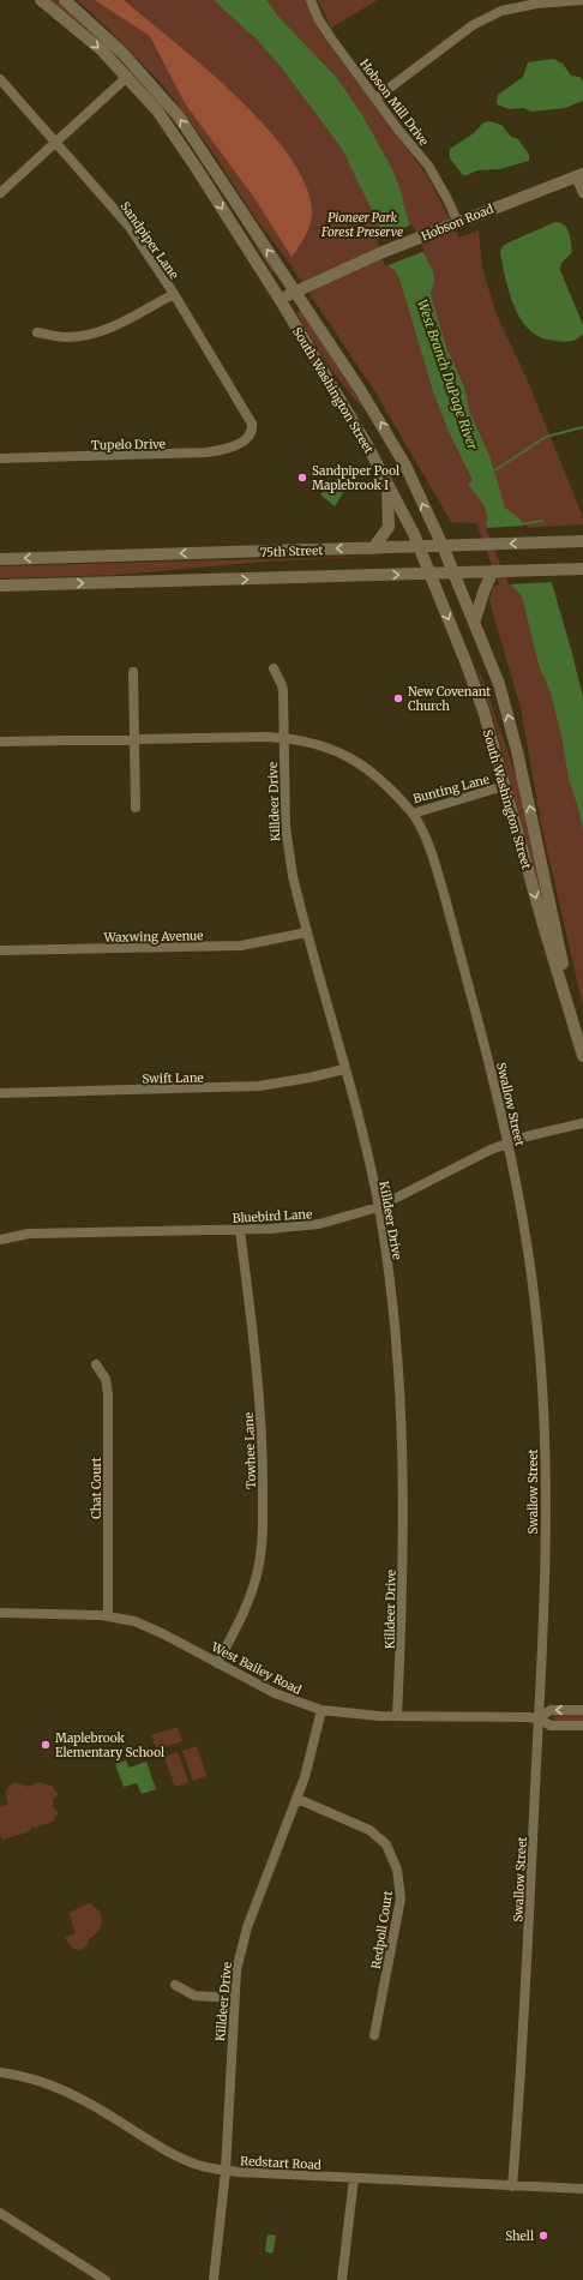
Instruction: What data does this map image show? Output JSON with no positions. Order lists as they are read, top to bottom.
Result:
{
  "streets": {
    "main road": ["Hobson Road", "South Washington Street", "75th Street"],
    "street": [
      "Hobson Mill Drive",
      "Sandpiper Lane",
      "Tupelo Drive",
      "Bunting Lane",
      "Killdeer Drive",
      "Waxwing Avenue",
      "Swift Lane",
      "Swallow Street",
      "Bluebird Lane",
      "Towhee Lane",
      "Chat Court",
      "West Bailey Road",
      "Redpoll Court",
      "Redstart Road"
    ]
  },
  "crossings": [
    ["Hobson Mill Drive", "Hobson Road"],
    ["Hobson Road", "South Washington Street"],
    ["Sandpiper Lane", "Tupelo Drive"],
    ["South Washington Street", "75th Street"],
    ["South Washington Street", "Bunting Lane"],
    ["Bunting Lane", "Killdeer Drive"],
    ["Bunting Lane", "Swallow Street"],
    ["Killdeer Drive", "Waxwing Avenue"],
    ["Killdeer Drive", "Swift Lane"],
    ["Killdeer Drive", "Bluebird Lane"],
    ["Killdeer Drive", "West Bailey Road"],
    ["Killdeer Drive", "Redpoll Court"],
    ["Killdeer Drive", "Redstart Road"],
    ["Swallow Street", "Bluebird Lane"],
    ["Swallow Street", "West Bailey Road"],
    ["Swallow Street", "Redstart Road"],
    ["Bluebird Lane", "Towhee Lane"],
    ["Towhee Lane", "West Bailey Road"],
    ["Chat Court", "West Bailey Road"]
  ],
  "water": ["West Branch DuPage River"],
  "parks": ["Pioneer Park Forest Preserve"],
  "places": [
    "Sandpiper Pool Maplebrook I",
    "New Covenant Church",
    "Maplebrook Elementary School",
    "Shell"
  ]
}
